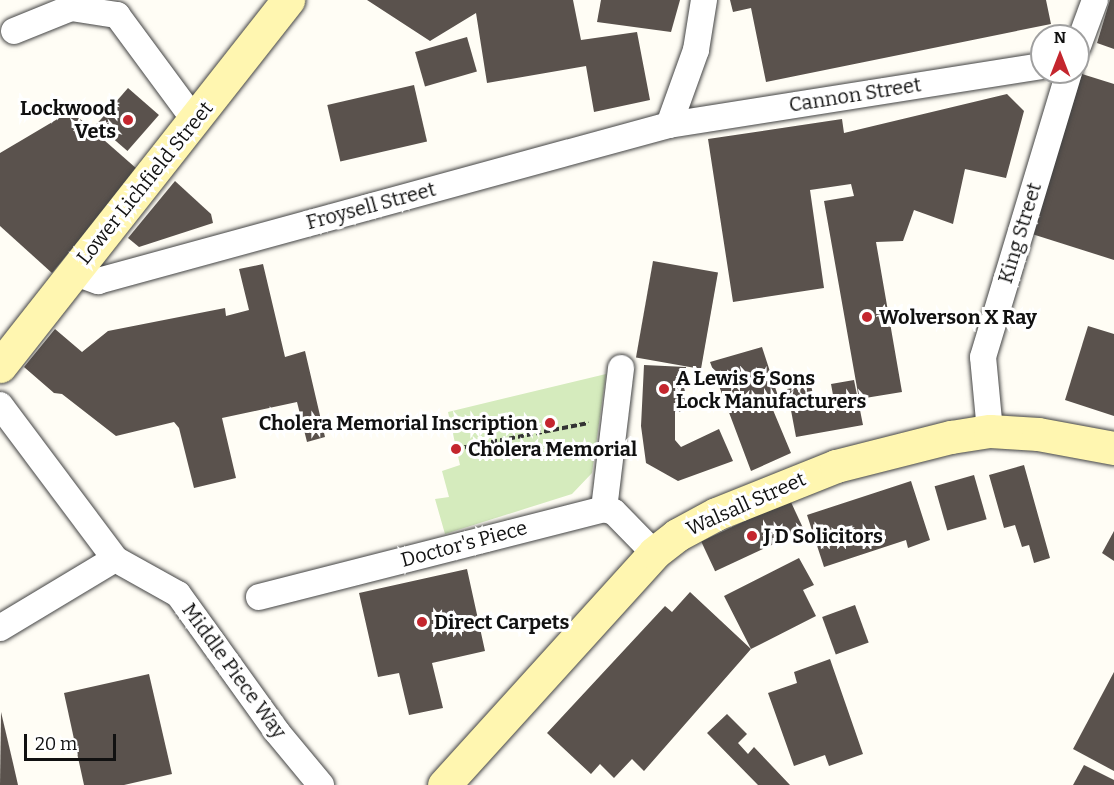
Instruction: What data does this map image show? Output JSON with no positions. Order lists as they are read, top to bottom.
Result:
{
  "streets": {
    "main road": ["Lower Lichfield Street", "Walsall Street"],
    "street": [
      "Cannon Street",
      "Froysell Street",
      "King Street",
      "Doctor's Piece",
      "Middle Piece Way"
    ]
  },
  "crossings": [
    ["Cannon Street", "Froysell Street"],
    ["Lower Lichfield Street", "Froysell Street"],
    ["King Street", "Walsall Street"]
  ],
  "places": [
    "Lockwood Vets",
    "Wolverson X Ray",
    "A Lewis & Sons Lock Manufacturers",
    "Cholera Memorial Inscription",
    "Cholera Memorial",
    "J D Solicitors",
    "Direct Carpets"
  ],
  "scale_bar": "20 m",
  "north": "top"
}
